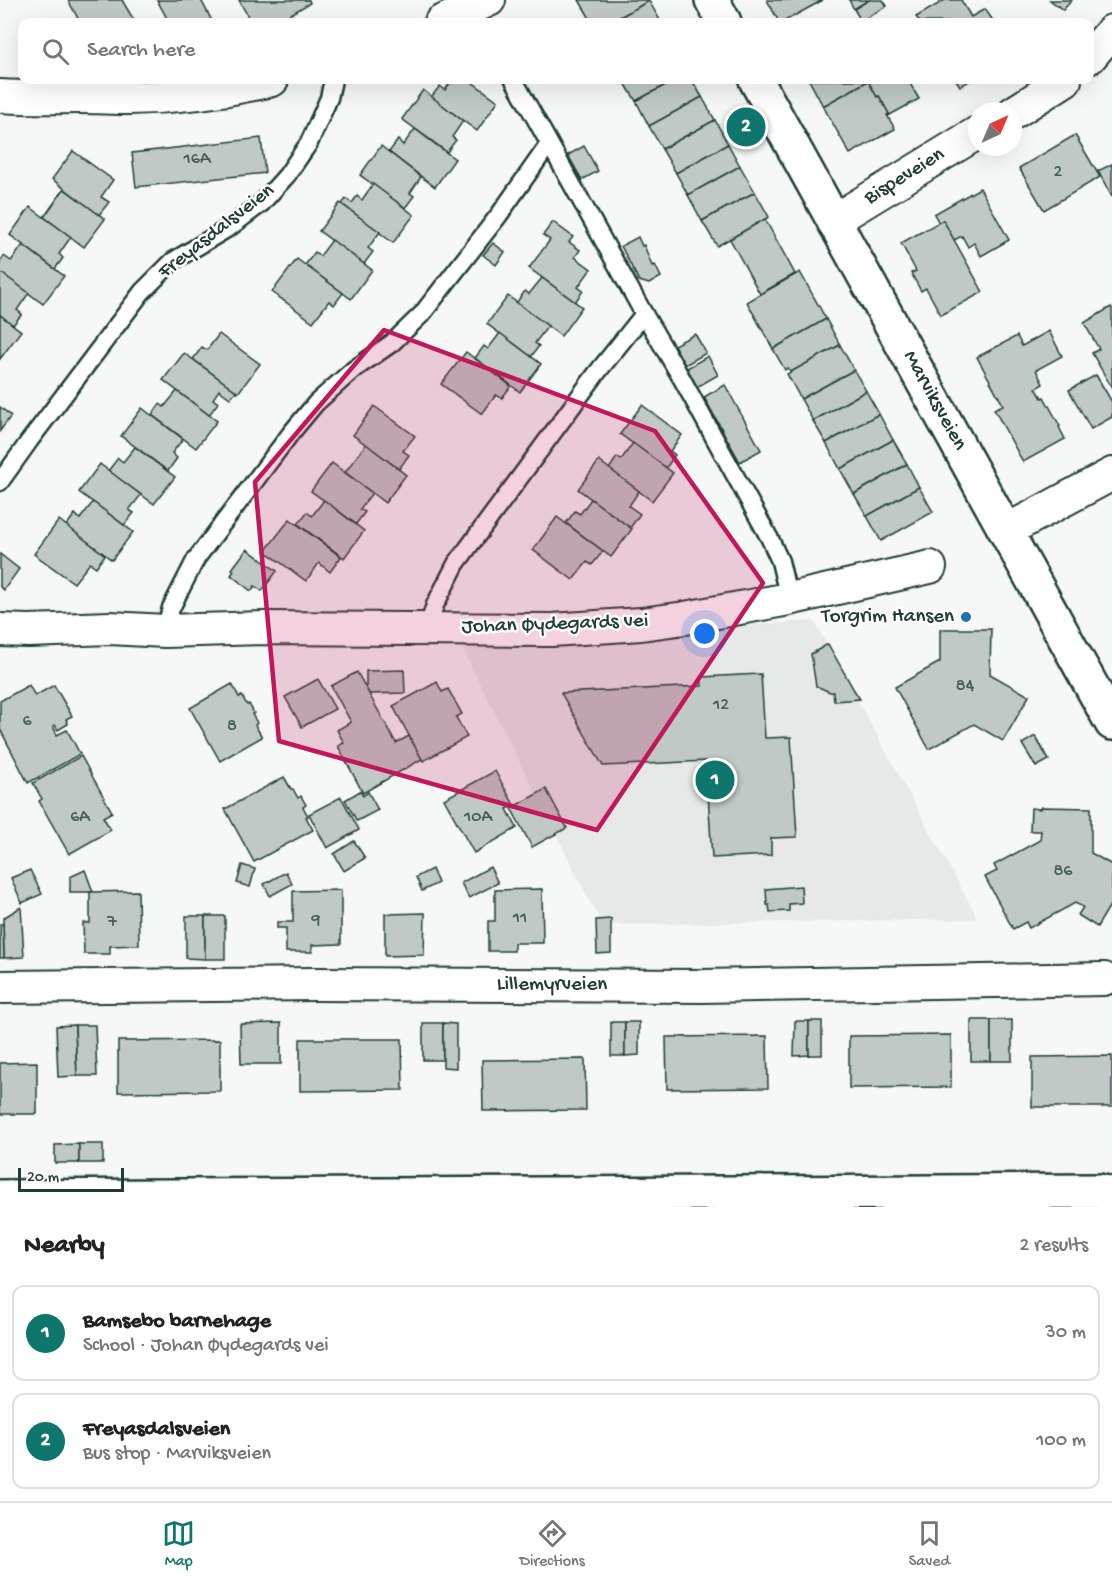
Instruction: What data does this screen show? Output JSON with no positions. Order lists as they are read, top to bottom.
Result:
{
  "streets": {
    "street": [
      "Bispeveien",
      "Marviksveien",
      "Johan Øydegards vei",
      "Lillemyrveien"
    ],
    "lane": ["Freyasdalsveien"]
  },
  "crossings": [
    ["Bispeveien", "Marviksveien"]
  ],
  "places": ["Torgrim Hansen"],
  "house_numbers": [
    "16A",
    "2",
    "84",
    "12",
    "6",
    "8",
    "6A",
    "10A",
    "86",
    "11",
    "9",
    "7"
  ],
  "scale_bar": "20 m",
  "north": "top right",
  "page": {
    "search": "Search here",
    "pins": ["2", "1"],
    "scale": "20 m",
    "heading": ["Nearby", "2 results"],
    "list": [
      {
        "mark": "1",
        "name": "Bamsebo barnehage",
        "note": "School · Johan Øydegards vei",
        "value": "30 m"
      },
      {
        "mark": "2",
        "name": "Freyasdalsveien",
        "note": "Bus stop · Marviksveien",
        "value": "100 m"
      }
    ],
    "nav": ["Map", "Directions", "Saved"]
  }
}
